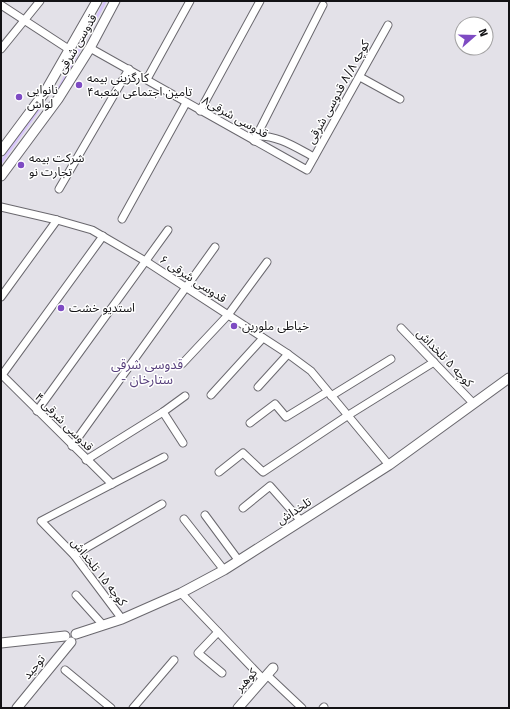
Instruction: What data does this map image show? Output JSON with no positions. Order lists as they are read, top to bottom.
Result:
{
  "streets": {
    "street": [
      "قدوسی شرقی",
      "کوچه ۸/۸ قدوسی شرقی",
      "قدوسی شرقی۸",
      "قدوسی شرقی ۶",
      "کوچه ۵ تلخداش",
      "قدوسی شرقی ۴",
      "تلخداش",
      "کوچه ۱۵ تلخداش",
      "توحید",
      "کوهبر"
    ]
  },
  "crossings": [
    ["قدوسی شرقی", "قدوسی شرقی۸"],
    ["کوچه ۸/۸ قدوسی شرقی", "قدوسی شرقی۸"],
    ["قدوسی شرقی ۶", "تلخداش"],
    ["کوچه ۵ تلخداش", "تلخداش"],
    ["قدوسی شرقی ۴", "کوچه ۱۵ تلخداش"],
    ["تلخداش", "کوچه ۱۵ تلخداش"],
    ["تلخداش", "توحید"]
  ],
  "districts": ["قدوسی شرقی - ستارخان"],
  "places": [
    "کارگزینی بیمه تامین اجتماعی شعبه۴",
    "نانوایی لواش",
    "شرکت بیمه تجارت نو",
    "استدیو خشت",
    "خیاطی ملورین"
  ],
  "north": "right"
}
